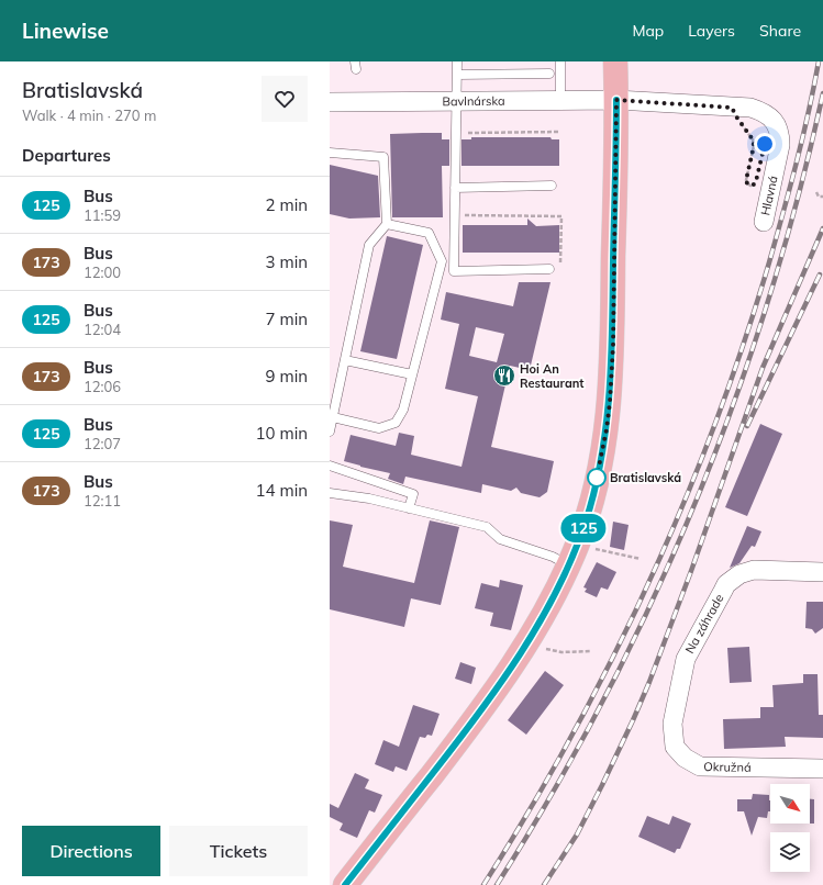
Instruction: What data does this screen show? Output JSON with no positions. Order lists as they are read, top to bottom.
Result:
{
  "streets": {
    "street": [
      "Bavlnárska",
      "Hlavná",
      "Na záhrade",
      "Okružná"
    ]
  },
  "crossings": [
    ["Bavlnárska", "Hlavná"],
    ["Na záhrade", "Okružná"]
  ],
  "places": {
    "restaurant": ["Hoi An Restaurant"],
    "other": ["Bratislavská"]
  },
  "lines": ["bus line 125"],
  "north": "bottom right",
  "page": {
    "header": "Linewise",
    "nav": ["Map", "Layers", "Share"],
    "heading": [
      ["Bratislavská", "Walk · 4 min · 270 m"],
      "Departures"
    ],
    "on_map": "125",
    "list": [
      {
        "mark": "125",
        "name": "Bus",
        "note": "11:59",
        "value": "2 min"
      },
      {
        "mark": "173",
        "name": "Bus",
        "note": "12:00",
        "value": "3 min"
      },
      {
        "mark": "125",
        "name": "Bus",
        "note": "12:04",
        "value": "7 min"
      },
      {
        "mark": "173",
        "name": "Bus",
        "note": "12:06",
        "value": "9 min"
      },
      {
        "mark": "125",
        "name": "Bus",
        "note": "12:07",
        "value": "10 min"
      },
      {
        "mark": "173",
        "name": "Bus",
        "note": "12:11",
        "value": "14 min"
      }
    ],
    "buttons": ["Directions", "Tickets"]
  }
}
